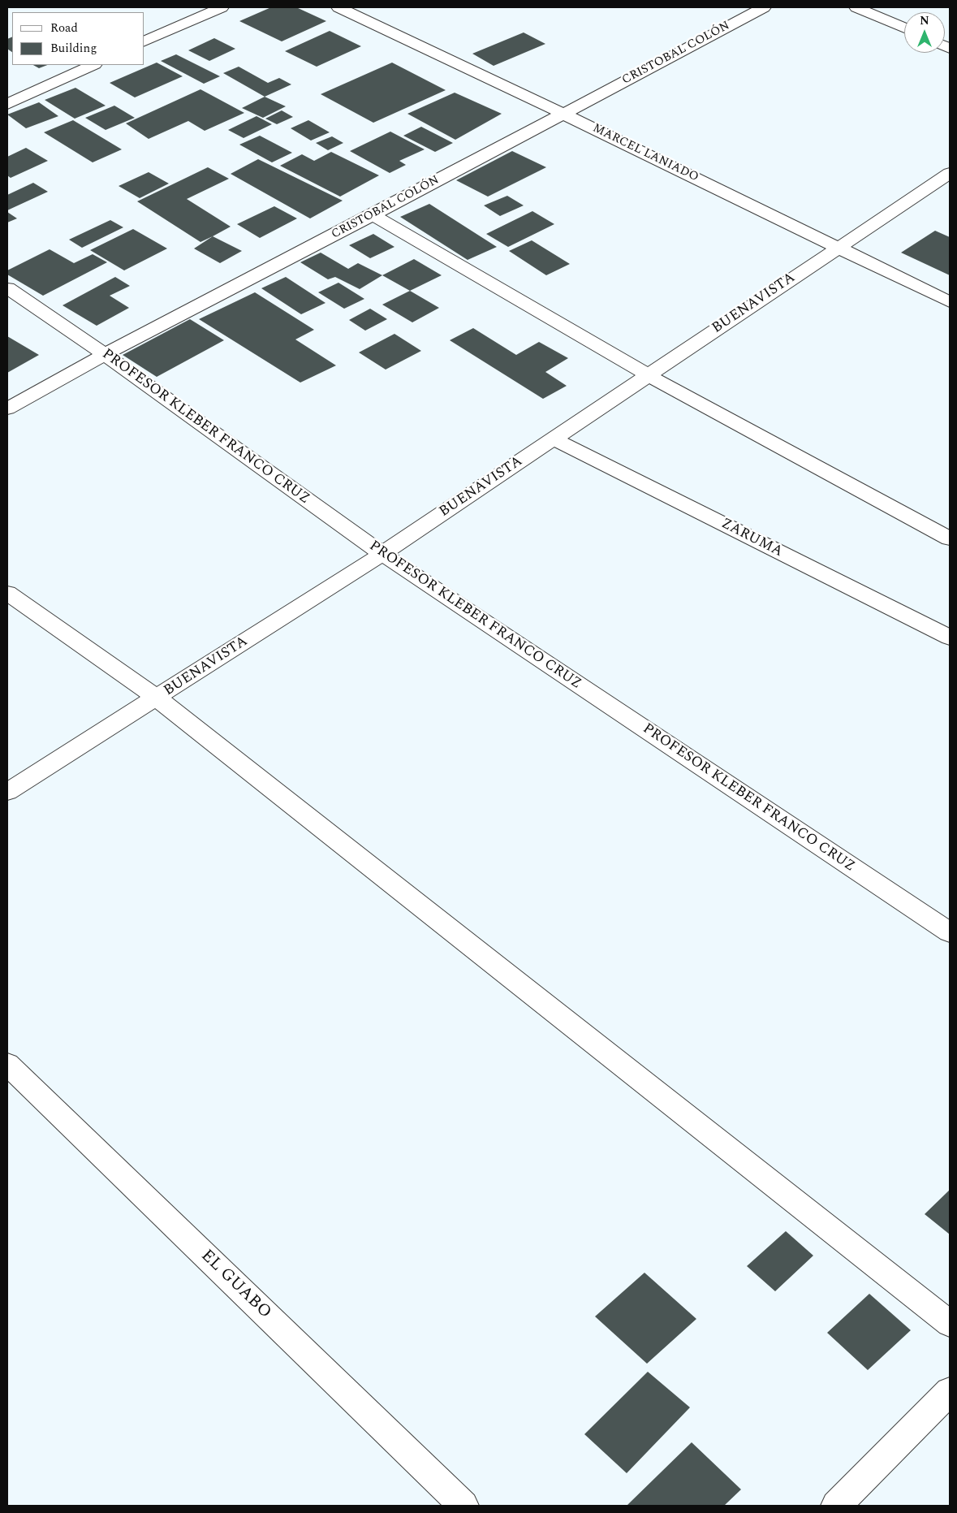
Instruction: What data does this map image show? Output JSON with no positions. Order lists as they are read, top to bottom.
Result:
{
  "streets": {
    "street": [
      "CRISTOBAL COLÓN",
      "MARCEL LANIADO",
      "BUENAVISTA",
      "PROFESOR KLEBER FRANCO CRUZ",
      "ZARUMA",
      "EL GUABO"
    ]
  },
  "crossings": [
    ["CRISTOBAL COLÓN", "MARCEL LANIADO"],
    ["CRISTOBAL COLÓN", "PROFESOR KLEBER FRANCO CRUZ"],
    ["MARCEL LANIADO", "BUENAVISTA"],
    ["BUENAVISTA", "PROFESOR KLEBER FRANCO CRUZ"],
    ["BUENAVISTA", "ZARUMA"]
  ],
  "legend": ["Road", "Building"],
  "north": "top"
}
